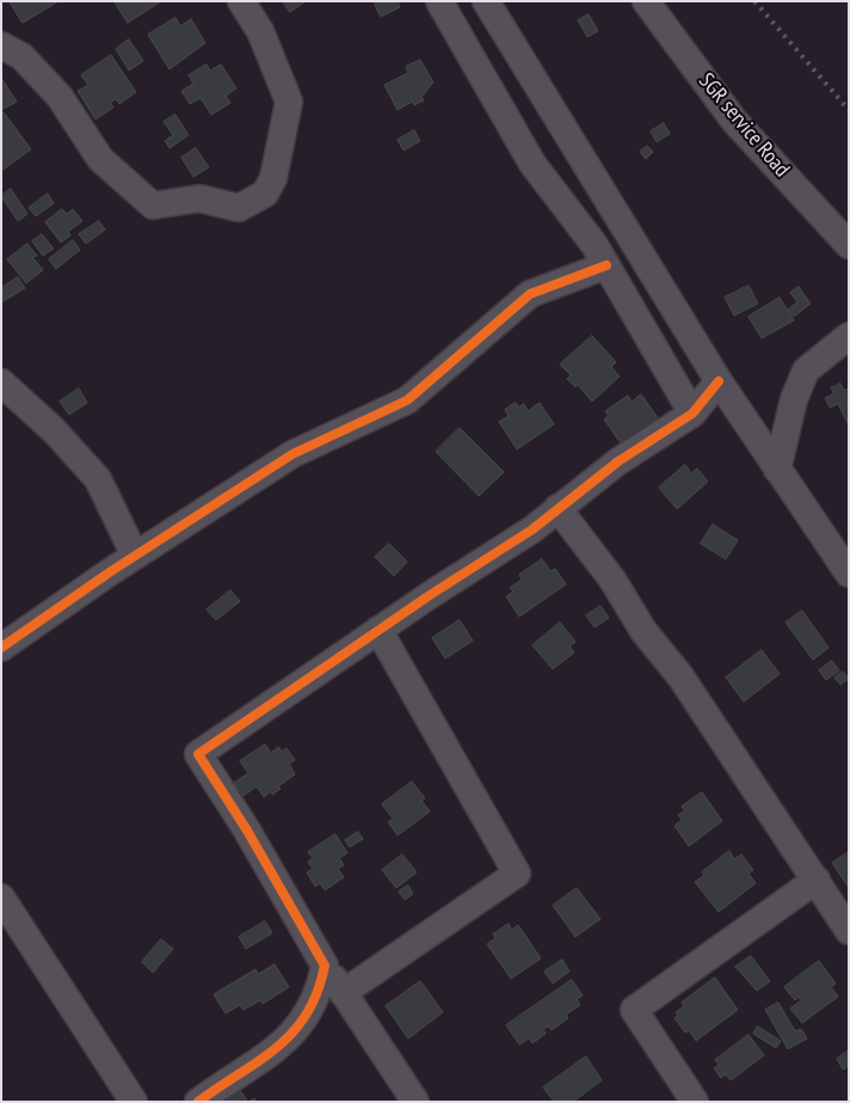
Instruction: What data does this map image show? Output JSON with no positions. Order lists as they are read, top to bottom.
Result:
{
  "streets": {
    "street": ["SGR service Road"]
  }
}
